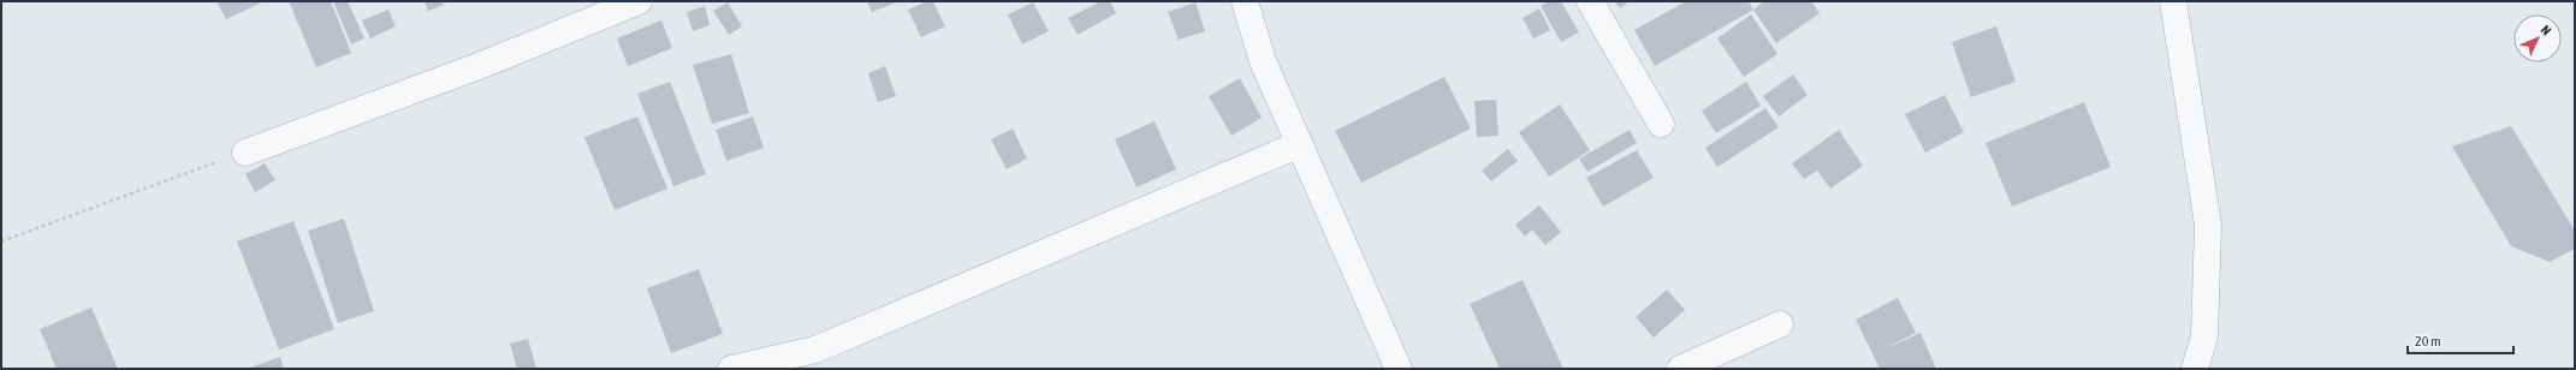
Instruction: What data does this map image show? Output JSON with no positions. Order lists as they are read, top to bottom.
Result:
{
  "scale_bar": "20 m",
  "north": "top right"
}
